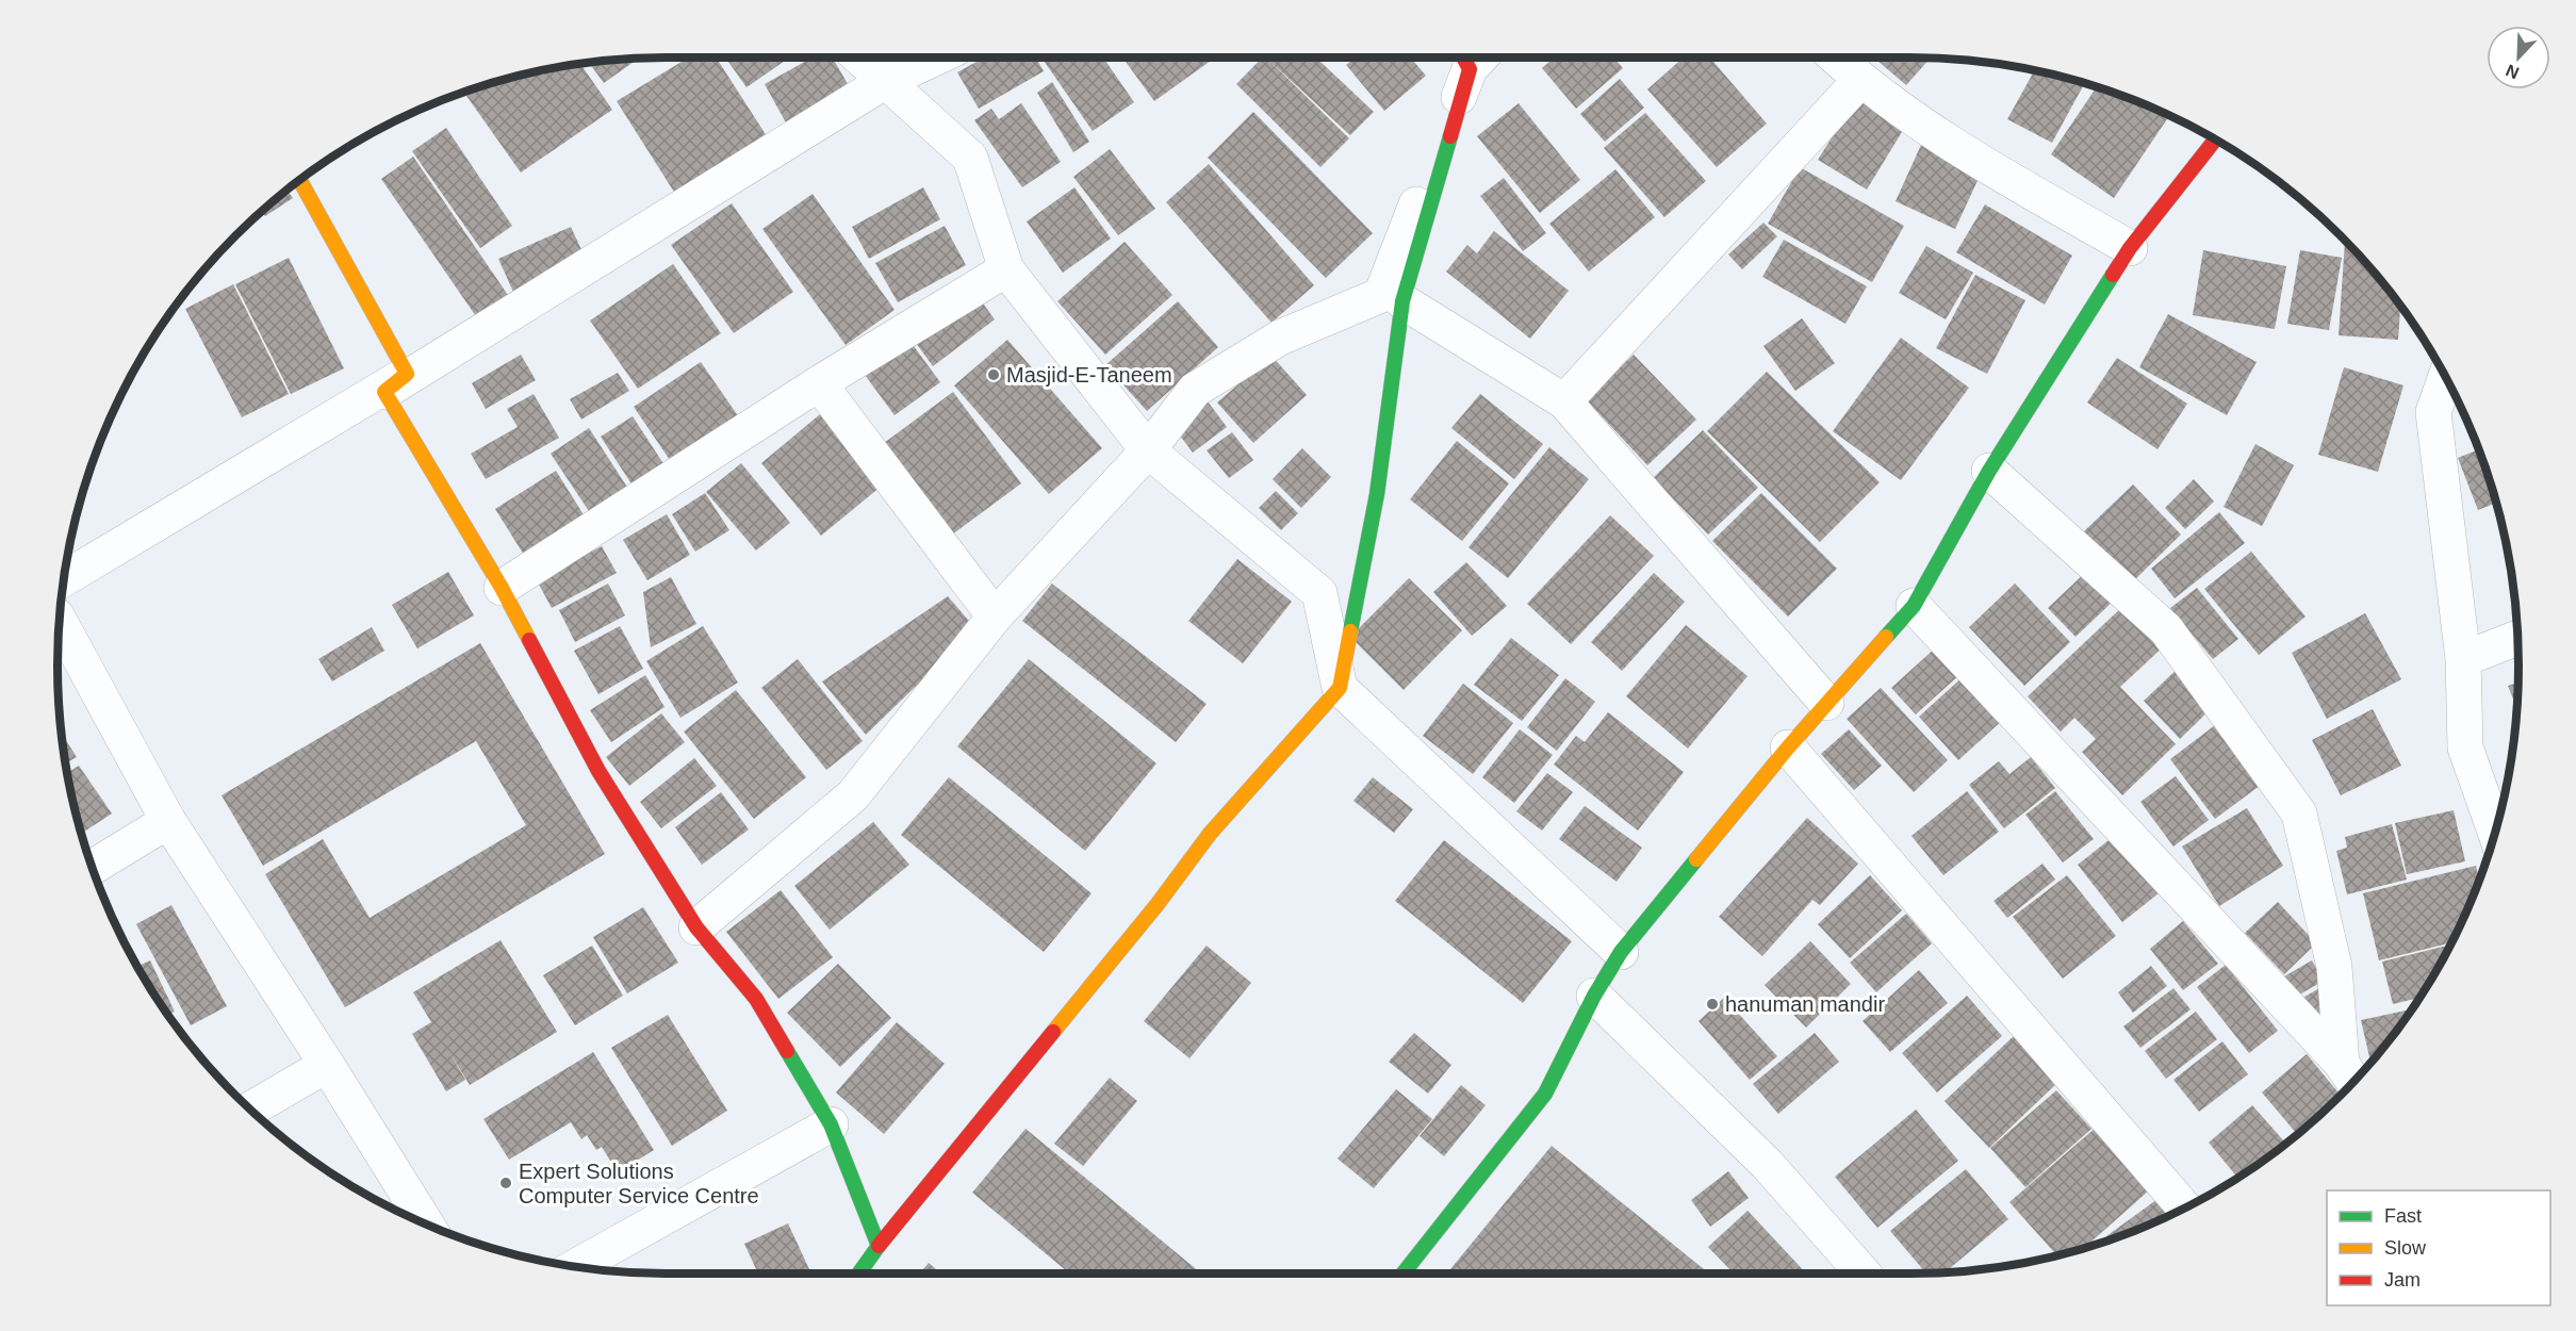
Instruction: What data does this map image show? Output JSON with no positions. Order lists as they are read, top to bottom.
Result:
{
  "places": ["Masjid-E-Taneem", "hanuman mandir", "Expert Solutions Computer Service Centre"],
  "legend": ["Fast", "Slow", "Jam"],
  "north": "bottom left"
}
